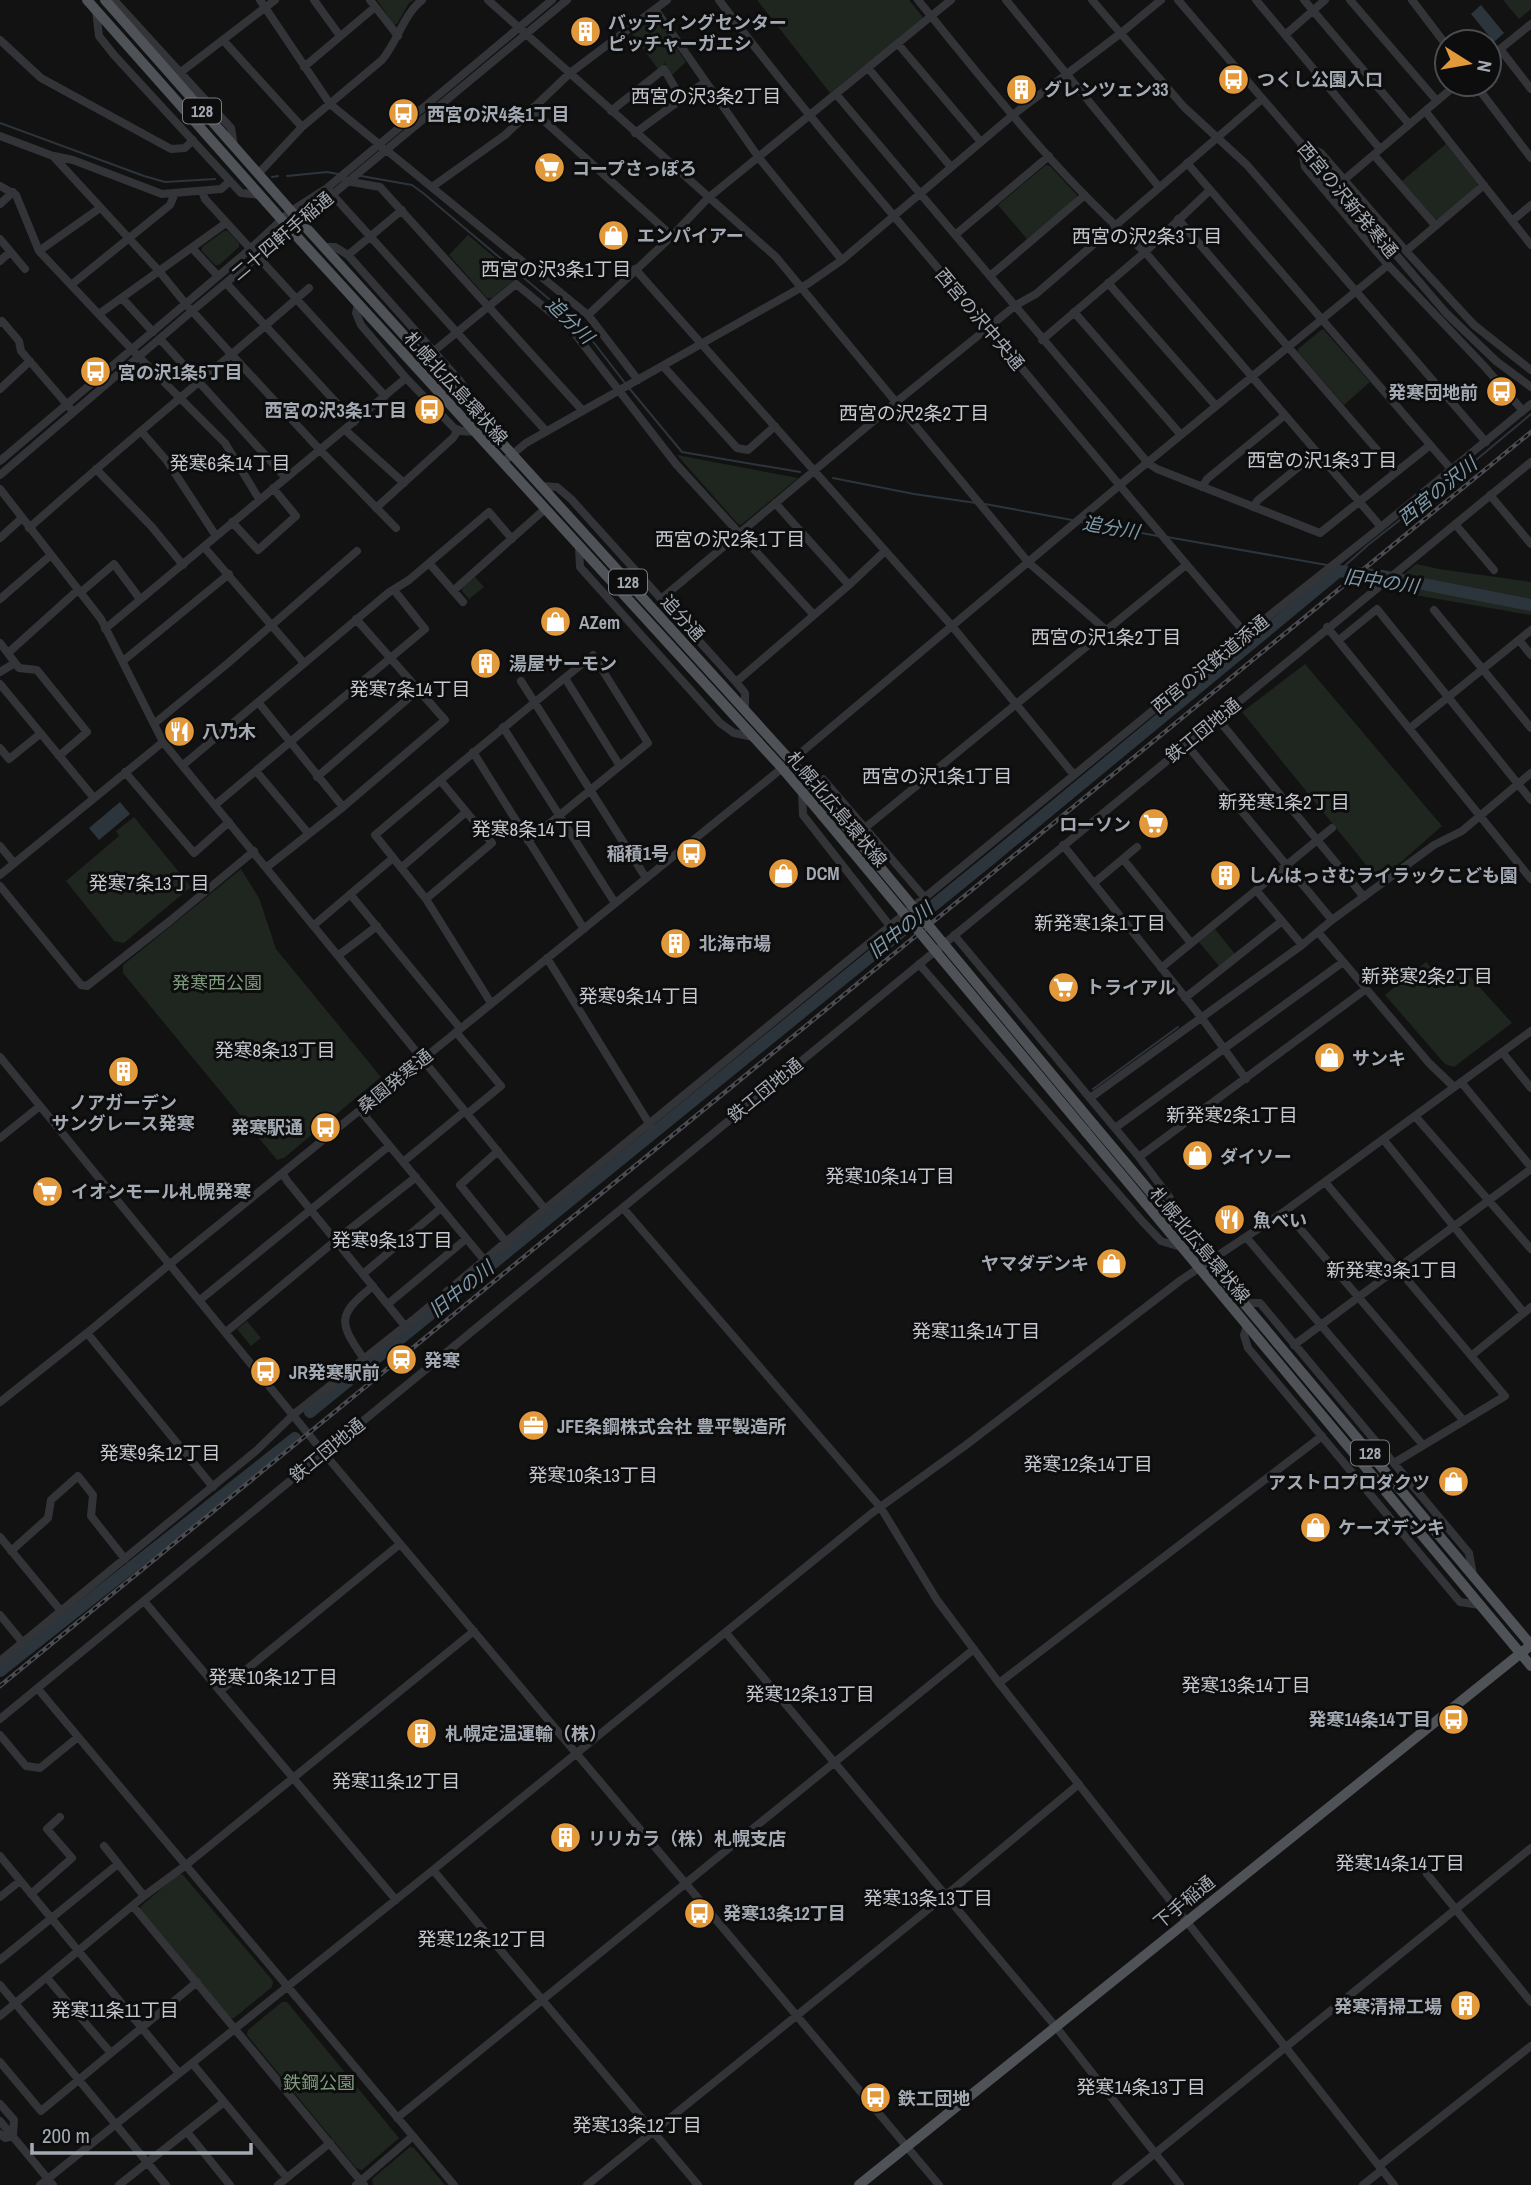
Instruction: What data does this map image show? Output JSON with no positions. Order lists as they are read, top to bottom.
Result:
{
  "streets": {
    "main road": [
      "128",
      "札幌北広島環状線",
      "追分通",
      "下手稲通"
    ],
    "street": [
      "西宮の沢新発寒通",
      "二十四軒手稲通",
      "西宮の沢中央通",
      "西宮の沢鉄道添通",
      "鉄工団地通",
      "桑園発寒通"
    ]
  },
  "crossings": [
    ["二十四軒手稲通", "札幌北広島環状線"],
    ["西宮の沢中央通", "西宮の沢鉄道添通"],
    ["西宮の沢中央通", "桑園発寒通"],
    ["札幌北広島環状線", "追分通"],
    ["札幌北広島環状線", "桑園発寒通"],
    ["札幌北広島環状線", "下手稲通"],
    ["追分通", "桑園発寒通"]
  ],
  "districts": [
    "西宮の沢3条2丁目",
    "西宮の沢2条3丁目",
    "西宮の沢3条1丁目",
    "西宮の沢2条2丁目",
    "西宮の沢1条3丁目",
    "発寒6条14丁目",
    "西宮の沢2条1丁目",
    "西宮の沢1条2丁目",
    "発寒7条14丁目",
    "西宮の沢1条1丁目",
    "新発寒1条2丁目",
    "発寒8条14丁目",
    "発寒7条13丁目",
    "新発寒1条1丁目",
    "新発寒2条2丁目",
    "発寒9条14丁目",
    "発寒8条13丁目",
    "新発寒2条1丁目",
    "発寒10条14丁目",
    "発寒9条13丁目",
    "新発寒3条1丁目",
    "発寒11条14丁目",
    "発寒9条12丁目",
    "発寒12条14丁目",
    "発寒10条13丁目",
    "発寒10条12丁目",
    "発寒13条14丁目",
    "発寒12条13丁目",
    "発寒11条12丁目",
    "発寒14条14丁目",
    "発寒13条13丁目",
    "発寒12条12丁目",
    "発寒11条11丁目",
    "発寒14条13丁目",
    "発寒13条12丁目"
  ],
  "water": ["追分川", "西宮の沢川", "旧中の川"],
  "parks": ["発寒西公園", "鉄鋼公園"],
  "places": {
    "building": [
      "バッティングセンター ピッチャーガエシ",
      "グレンツェン33",
      "湯屋サーモン",
      "しんはっさむライラックこども園",
      "北海市場",
      "ノアガーデン サングレース発寒",
      "札幌定温運輸（株）",
      "リリカラ（株）札幌支店",
      "発寒清掃工場"
    ],
    "bus stop": [
      "つくし公園入口",
      "西宮の沢4条1丁目",
      "宮の沢1条5丁目",
      "発寒団地前",
      "西宮の沢3条1丁目",
      "稲積1号",
      "発寒駅通",
      "JR発寒駅前",
      "発寒14条14丁目",
      "発寒13条12丁目",
      "鉄工団地"
    ],
    "supermarket": [
      "コープさっぽろ",
      "ローソン",
      "トライアル",
      "イオンモール札幌発寒"
    ],
    "shop": [
      "エンパイアー",
      "AZem",
      "DCM",
      "サンキ",
      "ダイソー",
      "ヤマダデンキ",
      "アストロプロダクツ",
      "ケーズデンキ"
    ],
    "restaurant": ["八乃木", "魚べい"],
    "station": ["発寒"],
    "office": ["JFE条鋼株式会社 豊平製造所"]
  },
  "scale_bar": "200 m",
  "north": "right"
}
